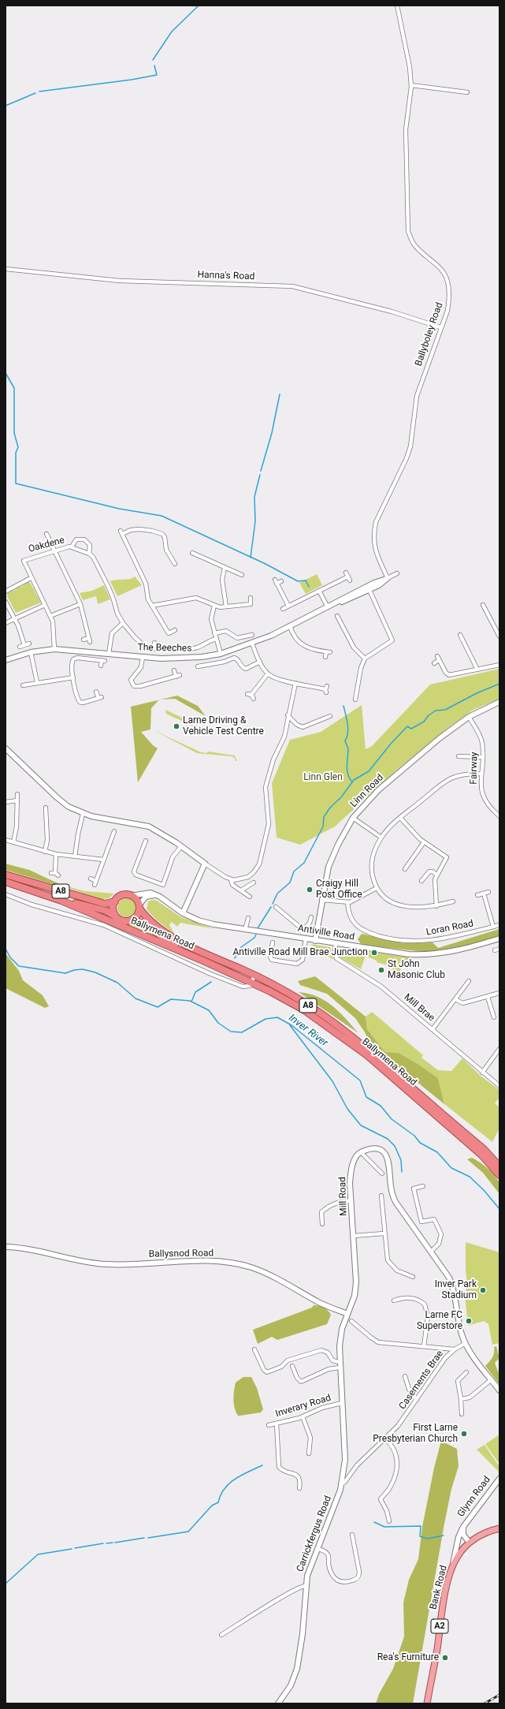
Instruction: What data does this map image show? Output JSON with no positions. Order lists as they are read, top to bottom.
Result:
{
  "streets": {
    "highway": ["A8", "Ballymena Road"],
    "main road": ["Bank Road", "A2"],
    "street": [
      "Hanna's Road",
      "Ballyboley Road",
      "Oakdene",
      "The Beeches",
      "Fairway",
      "Linn Road",
      "Loran Road",
      "Antiville Road",
      "Mill Brae",
      "Mill Road",
      "Ballysnod Road",
      "Casements Brae",
      "Inverary Road",
      "Glynn Road",
      "Carrickfergus Road"
    ]
  },
  "crossings": [
    ["Hanna's Road", "Ballyboley Road"],
    ["Ballyboley Road", "The Beeches"],
    ["Fairway", "Linn Road"],
    ["Linn Road", "Antiville Road"],
    ["A8", "Antiville Road"],
    ["A8", "Ballymena Road"],
    ["Antiville Road", "Ballymena Road"],
    ["Antiville Road", "Mill Brae"],
    ["Mill Road", "Ballysnod Road"],
    ["Mill Road", "Inverary Road"],
    ["Mill Road", "Carrickfergus Road"],
    ["Casements Brae", "Carrickfergus Road"],
    ["Inverary Road", "Carrickfergus Road"],
    ["Glynn Road", "Bank Road"],
    ["Glynn Road", "A2"],
    ["Bank Road", "A2"]
  ],
  "water": ["Inver River"],
  "parks": ["Linn Glen"],
  "places": [
    "Larne Driving & Vehicle Test Centre",
    "Craigy Hill Post Office",
    "Antiville Road Mill Brae Junction",
    "St John Masonic Club",
    "Inver Park Stadium",
    "Larne FC Superstore",
    "First Larne Presbyterian Church",
    "Rea's Furniture"
  ]
}
